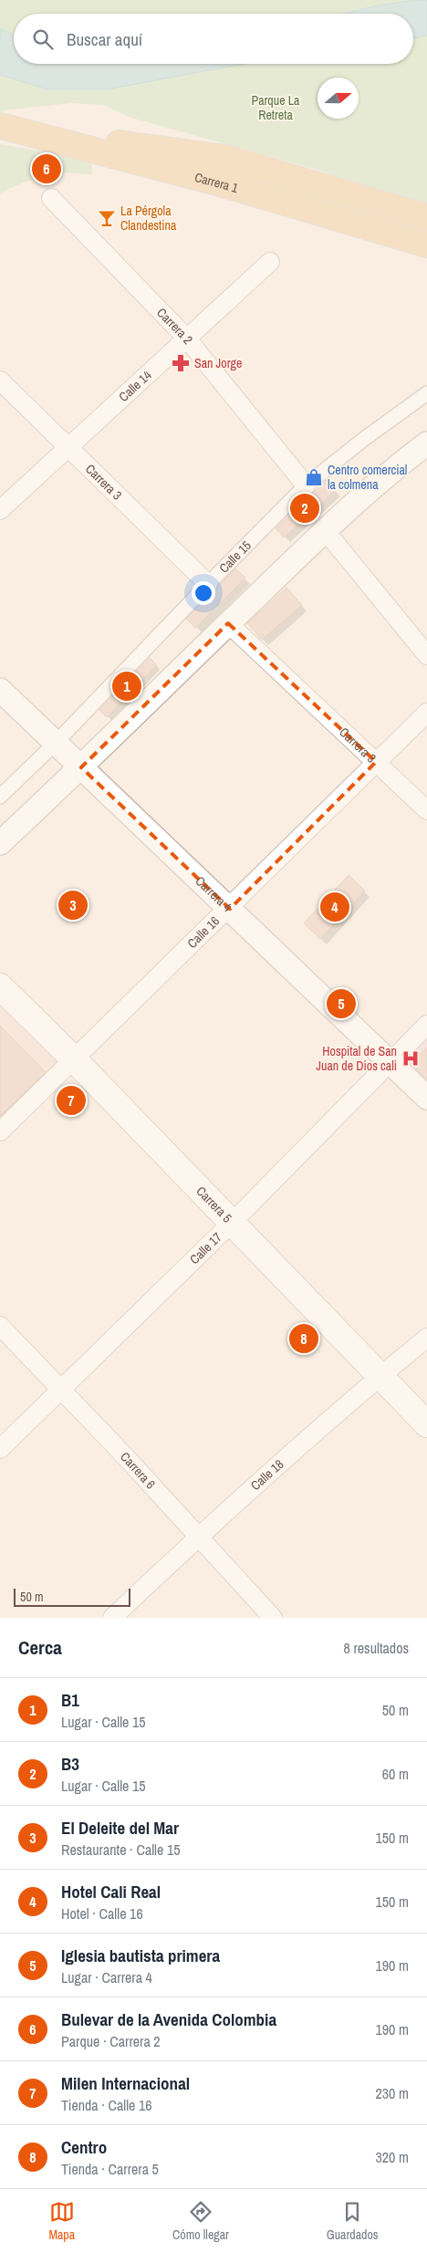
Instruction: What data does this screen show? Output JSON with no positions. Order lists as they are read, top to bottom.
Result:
{
  "streets": {
    "main road": ["Carrera 1", "Carrera 5"],
    "street": [
      "Carrera 2",
      "Calle 14",
      "Carrera 3",
      "Calle 15",
      "Carrera 4",
      "Calle 16",
      "Calle 17",
      "Carrera 6",
      "Calle 18"
    ]
  },
  "crossings": [
    ["Carrera 2", "Calle 14"],
    ["Carrera 2", "Calle 15"],
    ["Calle 14", "Carrera 3"],
    ["Carrera 3", "Calle 15"],
    ["Carrera 3", "Calle 16"],
    ["Calle 15", "Carrera 4"],
    ["Carrera 4", "Calle 16"],
    ["Carrera 4", "Calle 17"],
    ["Calle 16", "Carrera 5"],
    ["Carrera 5", "Calle 17"],
    ["Carrera 5", "Calle 18"],
    ["Calle 17", "Carrera 6"],
    ["Carrera 6", "Calle 18"]
  ],
  "parks": ["Parque La Retreta"],
  "places": {
    "bar": ["La Pérgola Clandestina"],
    "pharmacy": ["San Jorge"],
    "shop": ["Centro comercial la colmena"],
    "hospital": ["Hospital de San Juan de Dios cali"]
  },
  "scale_bar": "50 m",
  "north": "right",
  "page": {
    "search": "Buscar aquí",
    "pins": [
      "6",
      "2",
      "1",
      "3",
      "4",
      "5",
      "7",
      "8"
    ],
    "scale": "50 m",
    "heading": ["Cerca", "8 resultados"],
    "list": [
      {
        "mark": "1",
        "name": "B1",
        "note": "Lugar · Calle 15",
        "value": "50 m"
      },
      {
        "mark": "2",
        "name": "B3",
        "note": "Lugar · Calle 15",
        "value": "60 m"
      },
      {
        "mark": "3",
        "name": "El Deleite del Mar",
        "note": "Restaurante · Calle 15",
        "value": "150 m"
      },
      {
        "mark": "4",
        "name": "Hotel Cali Real",
        "note": "Hotel · Calle 16",
        "value": "150 m"
      },
      {
        "mark": "5",
        "name": "Iglesia bautista primera",
        "note": "Lugar · Carrera 4",
        "value": "190 m"
      },
      {
        "mark": "6",
        "name": "Bulevar de la Avenida Colombia",
        "note": "Parque · Carrera 2",
        "value": "190 m"
      },
      {
        "mark": "7",
        "name": "Milen Internacional",
        "note": "Tienda · Calle 16",
        "value": "230 m"
      },
      {
        "mark": "8",
        "name": "Centro",
        "note": "Tienda · Carrera 5",
        "value": "320 m"
      }
    ],
    "nav": ["Mapa", "Cómo llegar", "Guardados"]
  }
}
